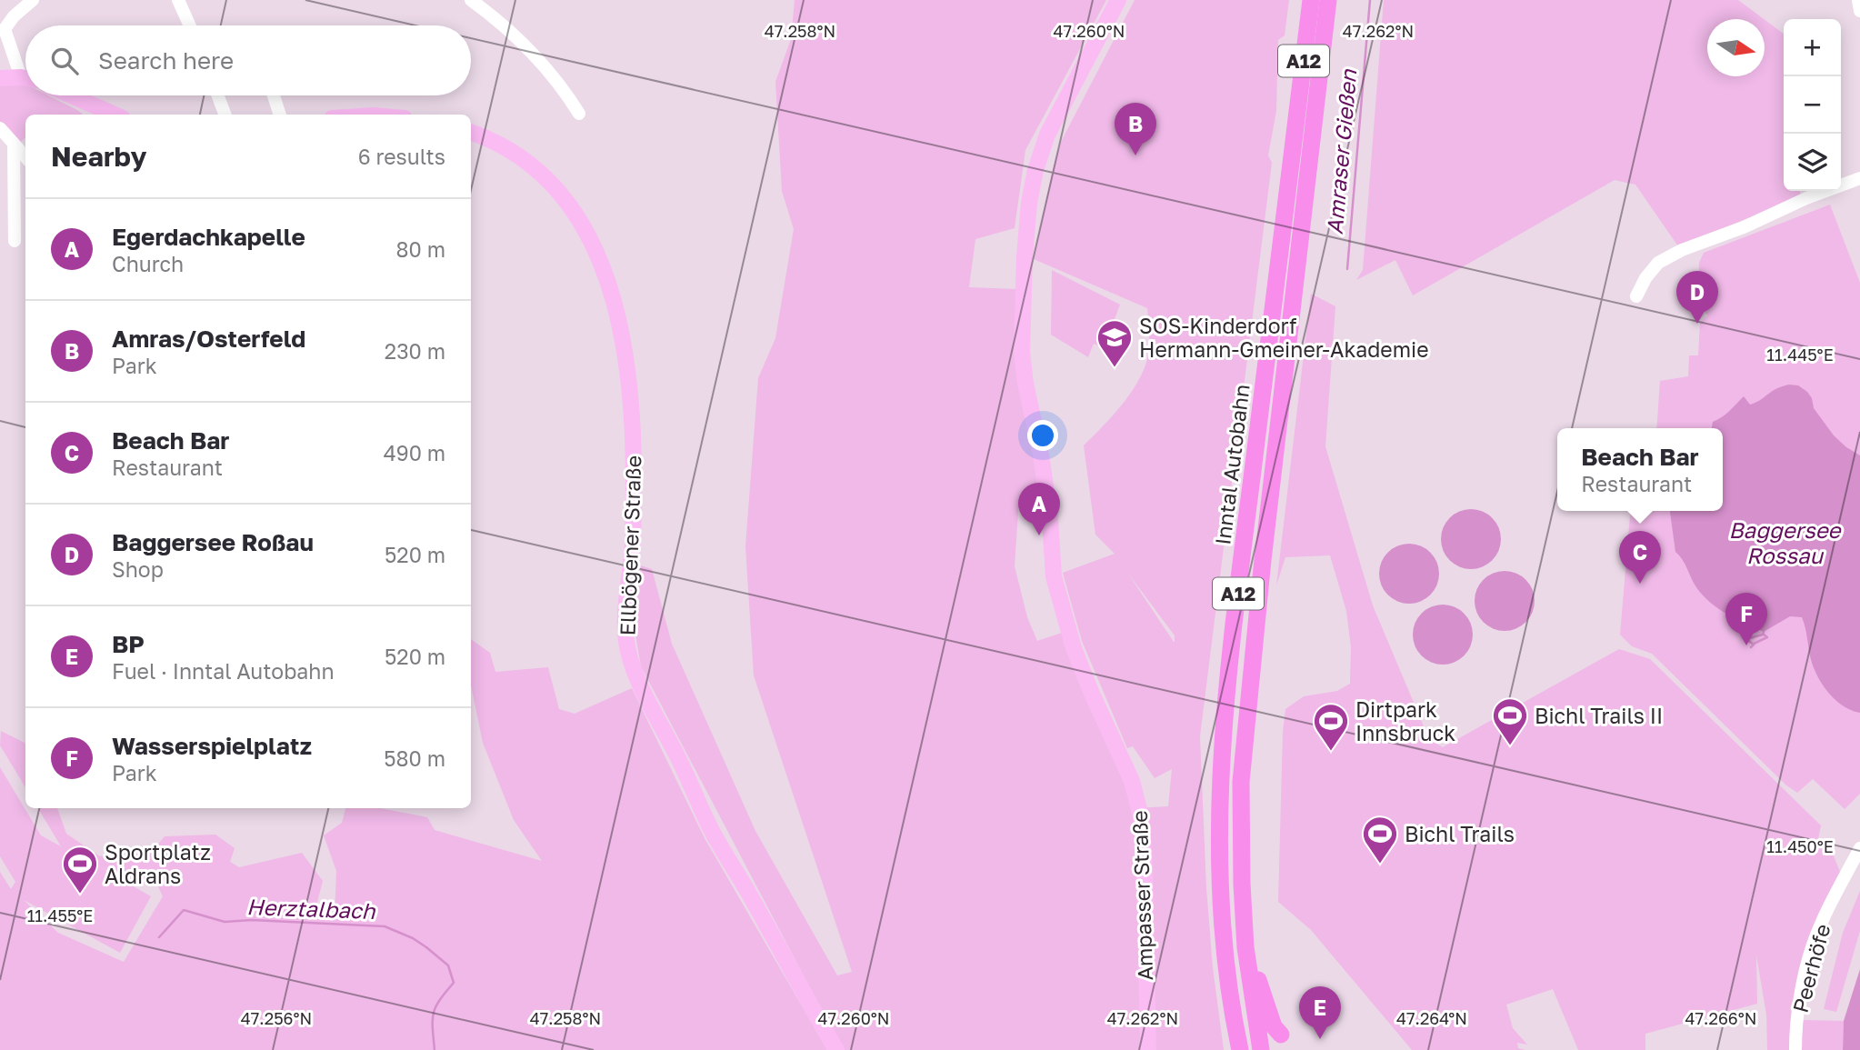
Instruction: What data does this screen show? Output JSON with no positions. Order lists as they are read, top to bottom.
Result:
{
  "streets": {
    "highway": ["A12", "Inntal Autobahn"],
    "main road": ["Ellbögener Straße", "Ampasser Straße"],
    "street": ["Peerhöfe"]
  },
  "water": ["Amraser Gießen", "Baggersee Rossau", "Herztalbach"],
  "places": {
    "school or university": ["SOS-Kinderdorf Hermann-Gmeiner-Akademie"],
    "sports": [
      "Bichl Trails II",
      "Dirtpark Innsbruck",
      "Bichl Trails",
      "Sportplatz Aldrans"
    ]
  },
  "north": "right",
  "page": {
    "map_buttons": ["+", "−"],
    "search": "Search here",
    "pins": [
      "B",
      "D",
      "A",
      "C",
      "F",
      "E"
    ],
    "heading": ["Nearby", "6 results"],
    "list": [
      {
        "mark": "A",
        "name": "Egerdachkapelle",
        "note": "Church",
        "value": "80 m"
      },
      {
        "mark": "B",
        "name": "Amras/Osterfeld",
        "note": "Park",
        "value": "230 m"
      },
      {
        "mark": "C",
        "name": "Beach Bar",
        "note": "Restaurant",
        "value": "490 m"
      },
      {
        "mark": "D",
        "name": "Baggersee Roßau",
        "note": "Shop",
        "value": "520 m"
      },
      {
        "mark": "E",
        "name": "BP",
        "note": "Fuel · Inntal Autobahn",
        "value": "520 m"
      },
      {
        "mark": "F",
        "name": "Wasserspielplatz",
        "note": "Park",
        "value": "580 m"
      }
    ],
    "popup": ["Beach Bar", "Restaurant"]
  },
  "coordinates": [
    "47.258°N",
    "47.260°N",
    "47.262°N",
    "11.445°E",
    "11.450°E",
    "11.455°E",
    "47.256°N",
    "47.264°N",
    "47.266°N"
  ]
}
